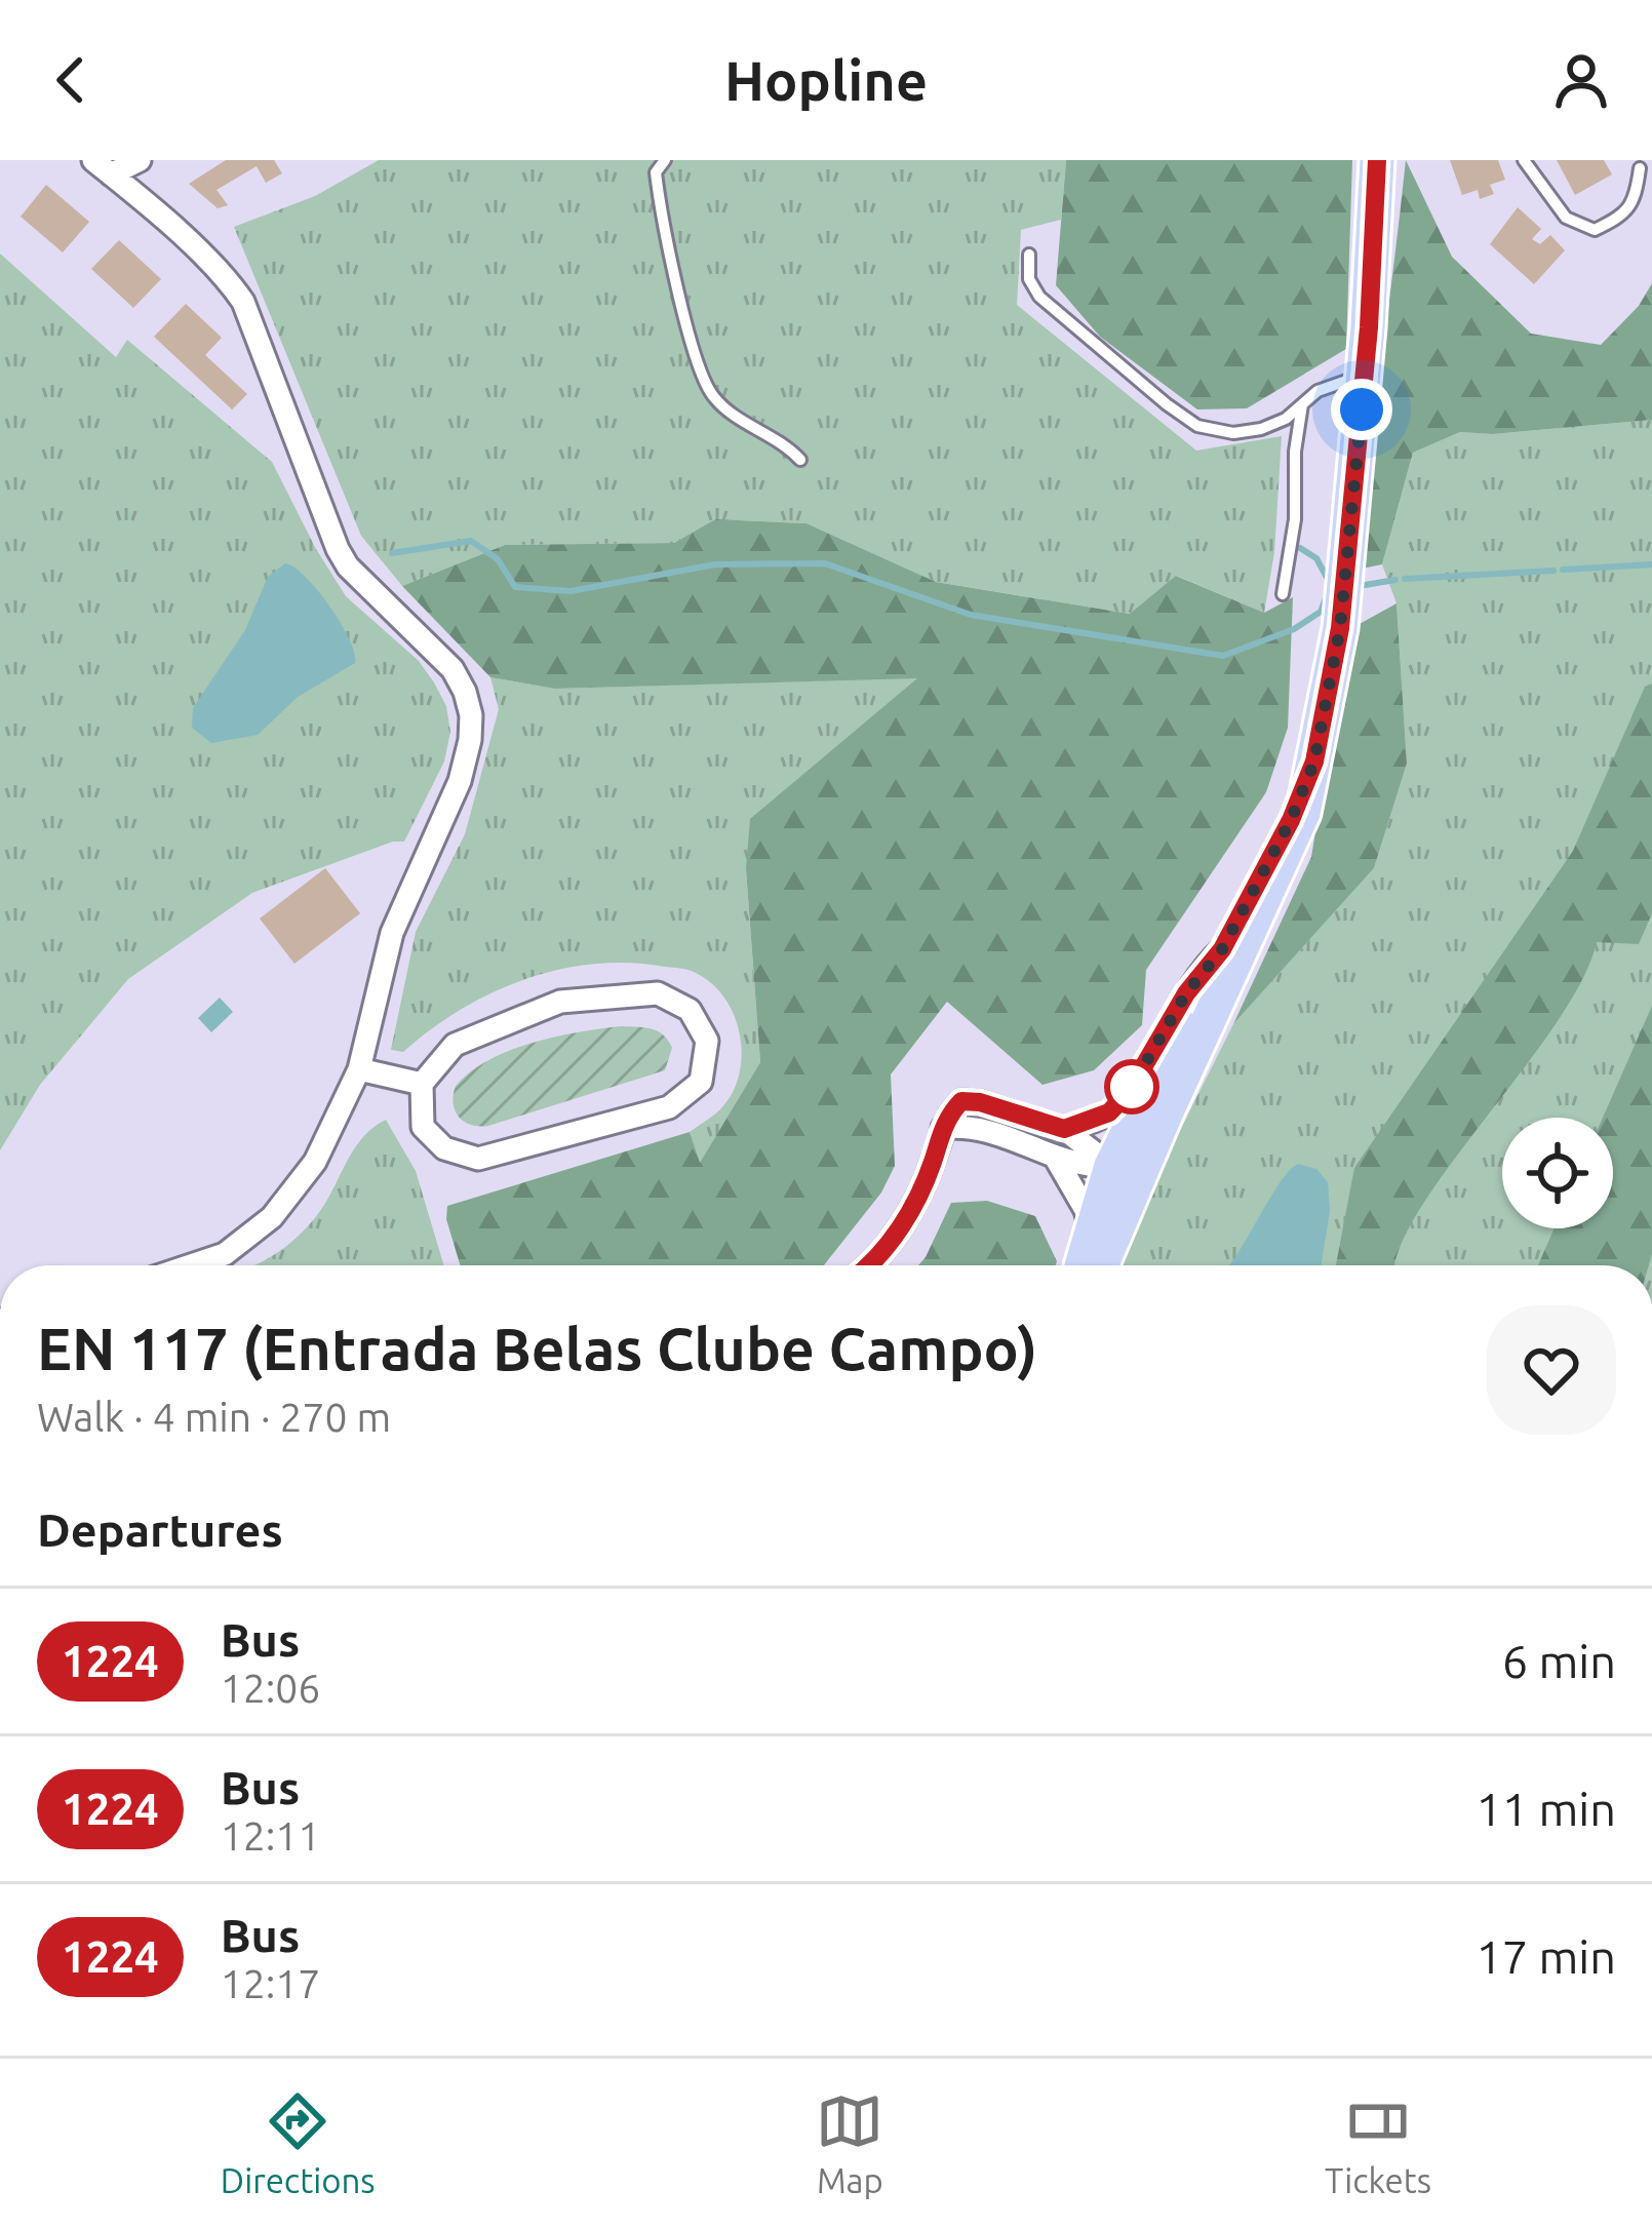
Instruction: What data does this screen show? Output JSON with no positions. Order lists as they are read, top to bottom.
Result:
{
  "lines": ["bus line 1224"],
  "page": {
    "header": "Hopline",
    "heading": [
      ["EN 117 (Entrada Belas Clube Campo)", "Walk · 4 min · 270 m"],
      "Departures"
    ],
    "list": [
      {
        "mark": "1224",
        "name": "Bus",
        "note": "12:06",
        "value": "6 min"
      },
      {
        "mark": "1224",
        "name": "Bus",
        "note": "12:11",
        "value": "11 min"
      },
      {
        "mark": "1224",
        "name": "Bus",
        "note": "12:17",
        "value": "17 min"
      }
    ],
    "tabs": ["Directions", "Map", "Tickets"]
  }
}
